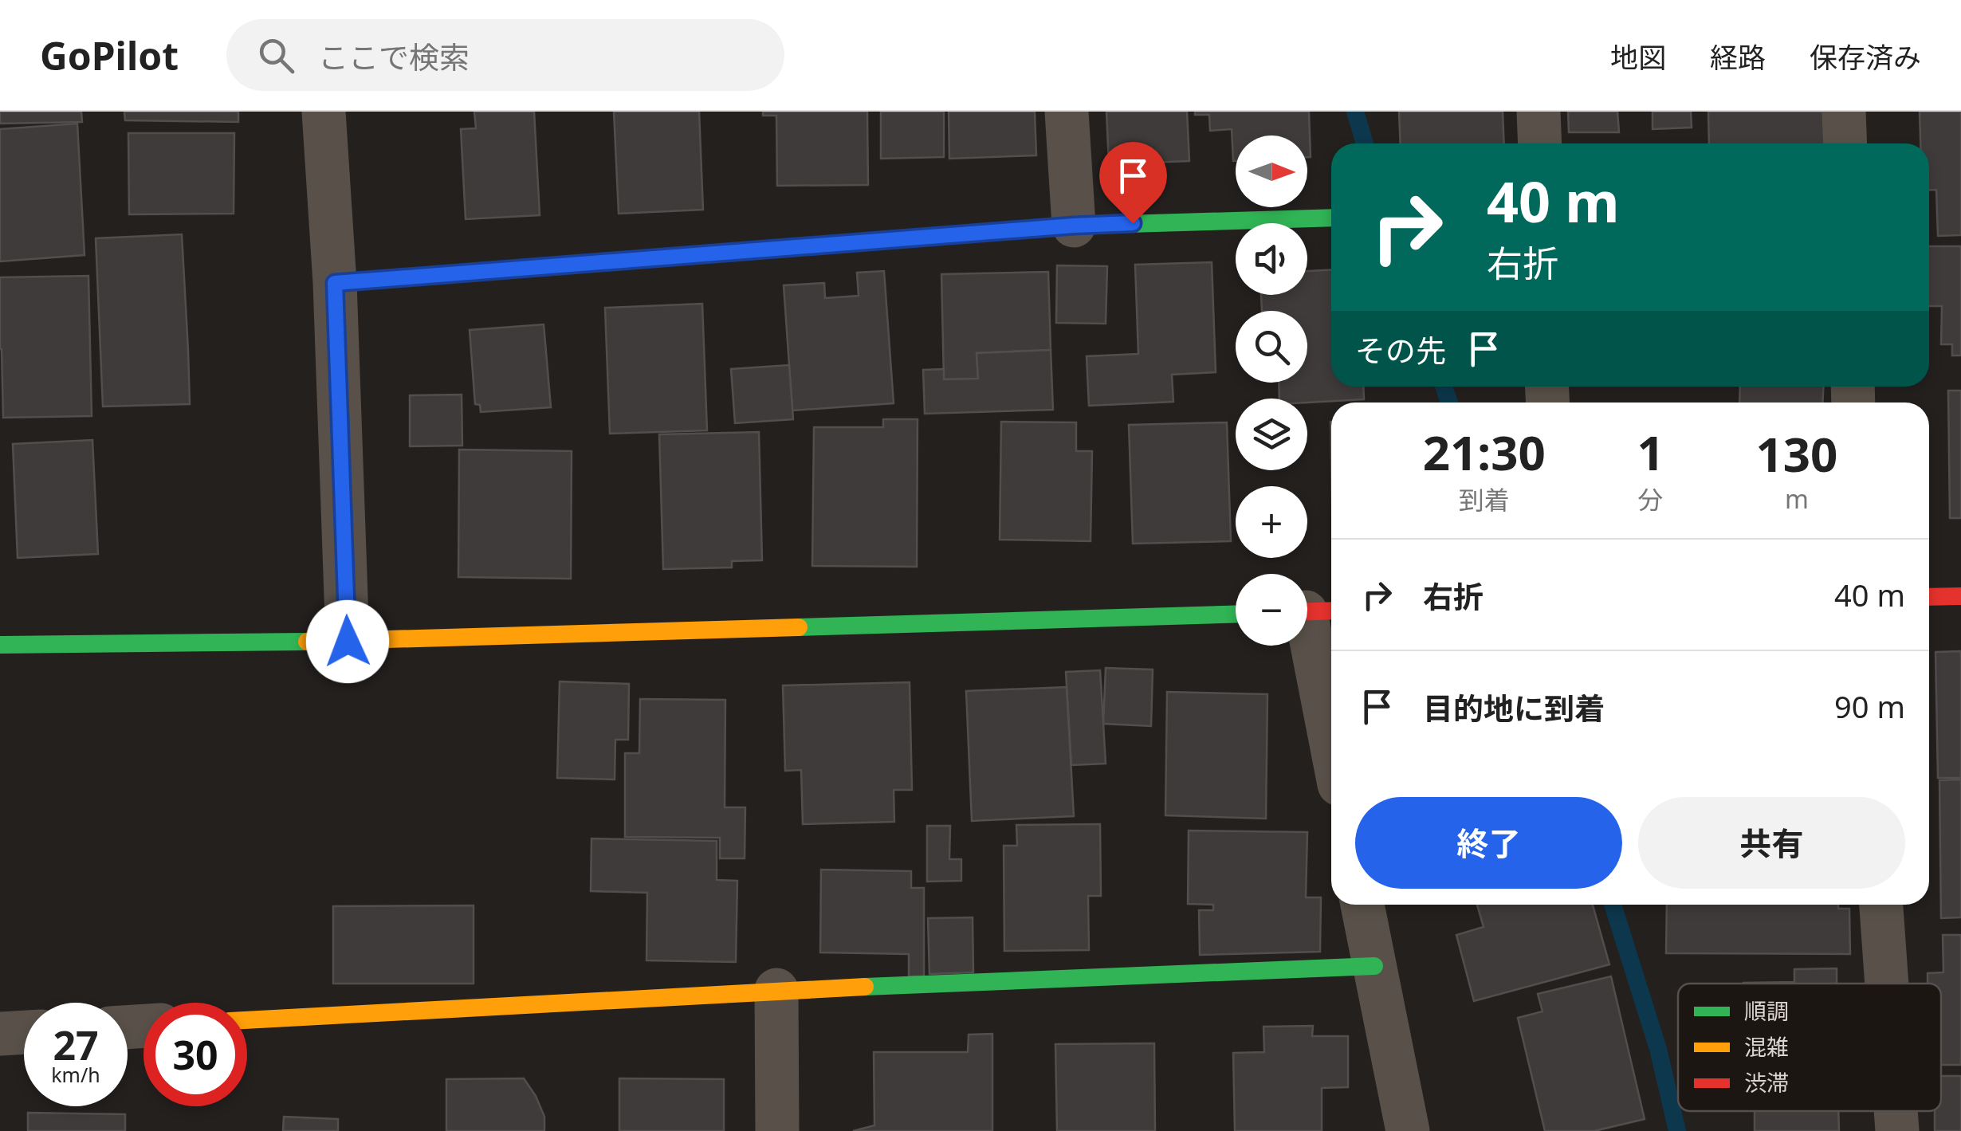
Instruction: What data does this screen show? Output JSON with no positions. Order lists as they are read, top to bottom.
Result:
{
  "legend": ["順調", "混雑", "渋滞"],
  "north": "right",
  "page": {
    "header": "GoPilot",
    "search": "ここで検索",
    "nav": ["地図", "経路", "保存済み"],
    "map_buttons": ["+", "−"],
    "turn": ["40 m", "右折"],
    "then": "その先",
    "eta": [
      "21:30",
      "到着",
      "1",
      "分",
      "130",
      "m"
    ],
    "list": [
      {
        "name": "右折",
        "value": "40 m"
      },
      {
        "name": "目的地に到着",
        "value": "90 m"
      }
    ],
    "buttons": ["終了", "共有"],
    "speed": "27 km/h",
    "limit": "30"
  }
}
